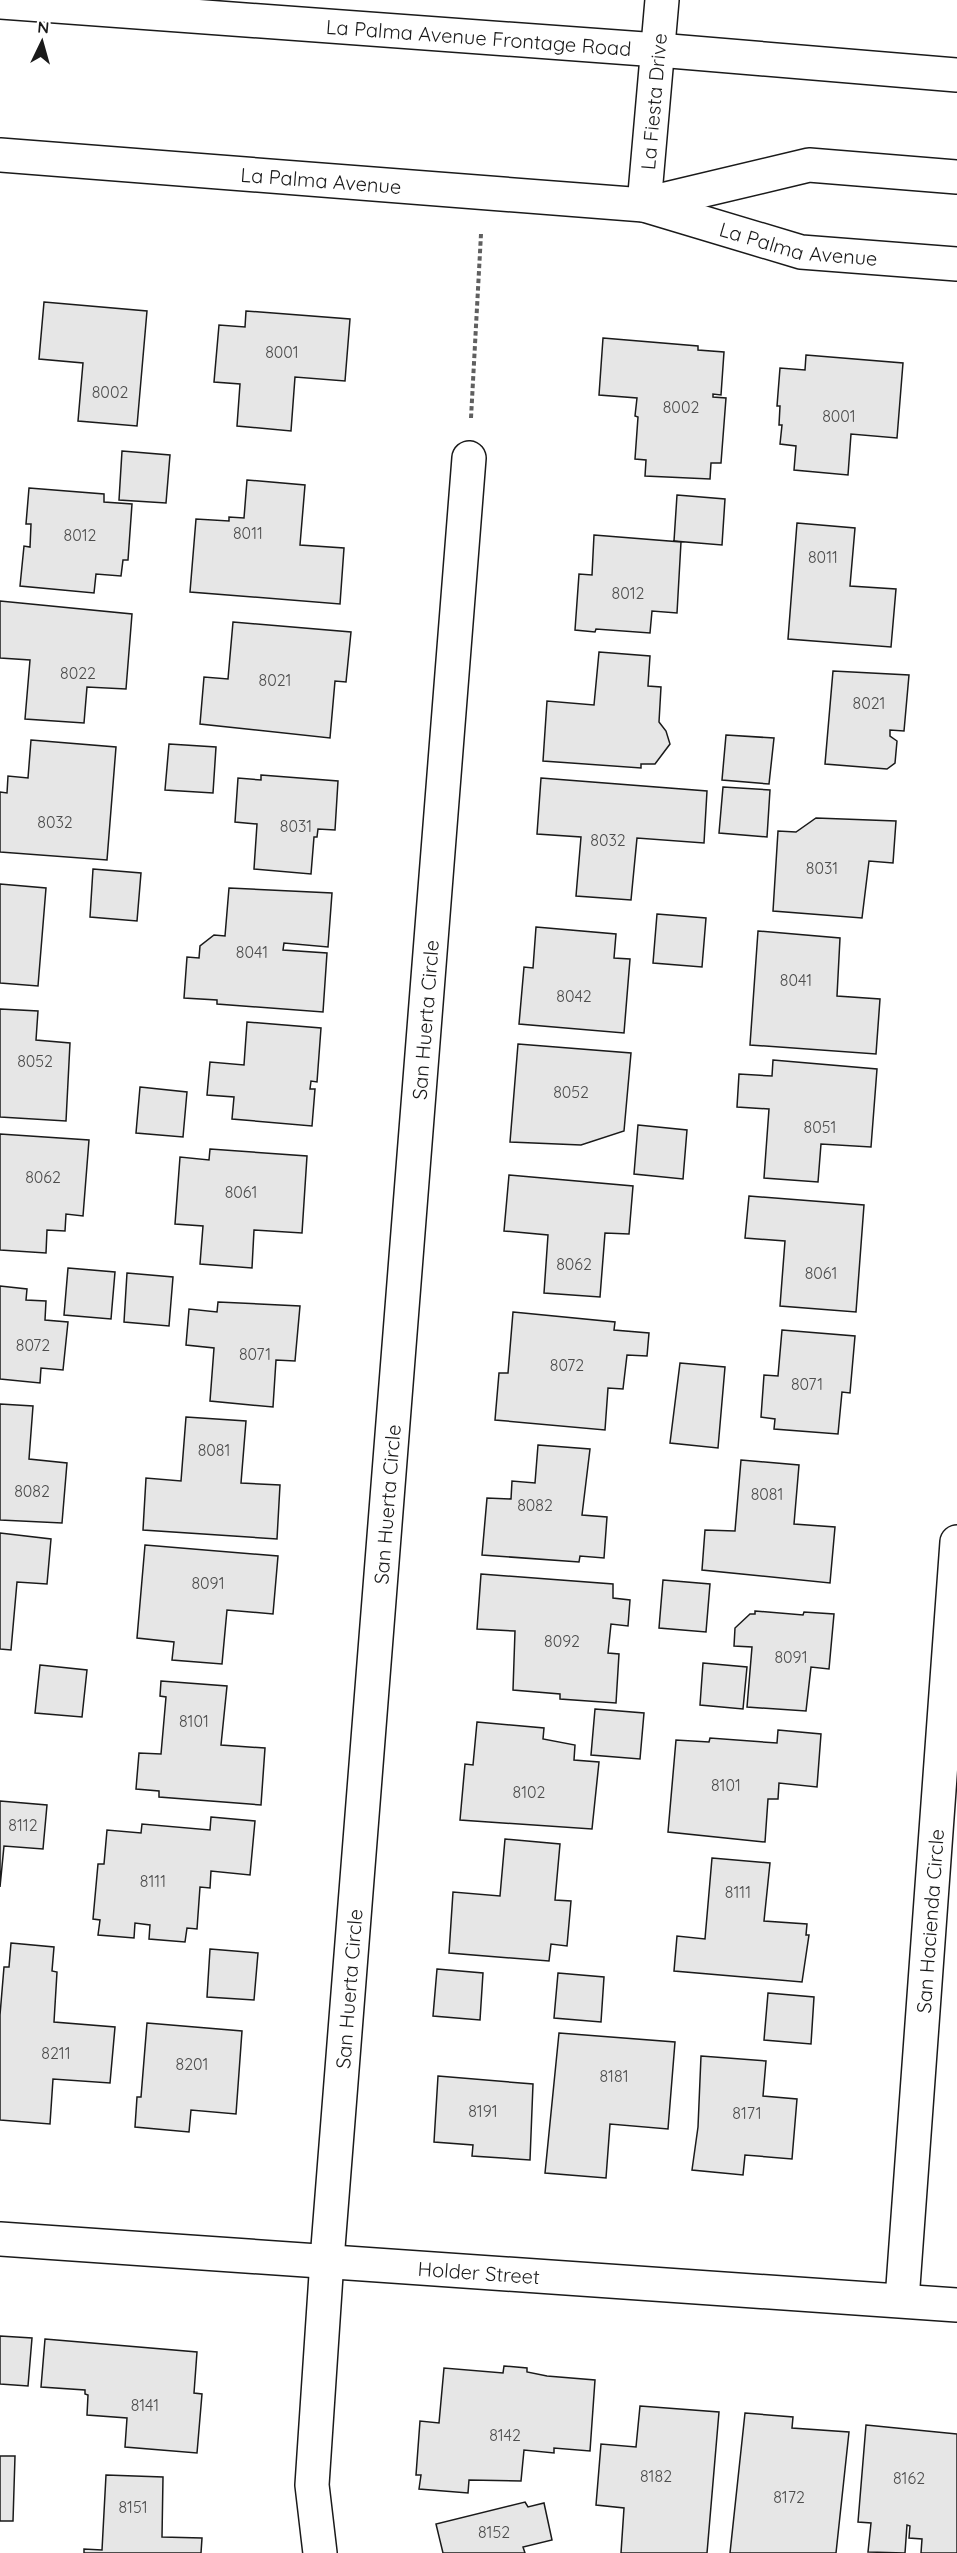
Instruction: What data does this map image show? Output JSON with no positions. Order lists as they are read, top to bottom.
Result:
{
  "streets": {
    "street": [
      "La Palma Avenue Frontage Road",
      "La Fiesta Drive",
      "La Palma Avenue",
      "San Huerta Circle",
      "San Hacienda Circle",
      "Holder Street"
    ]
  },
  "crossings": [
    ["La Palma Avenue Frontage Road", "La Fiesta Drive"],
    ["La Fiesta Drive", "La Palma Avenue"],
    ["San Huerta Circle", "Holder Street"],
    ["San Hacienda Circle", "Holder Street"]
  ],
  "house_numbers": [
    "8001",
    "8002",
    "8002",
    "8001",
    "8011",
    "8012",
    "8011",
    "8012",
    "8022",
    "8021",
    "8021",
    "8032",
    "8031",
    "8032",
    "8031",
    "8041",
    "8041",
    "8042",
    "8052",
    "8052",
    "8051",
    "8062",
    "8061",
    "8062",
    "8061",
    "8072",
    "8071",
    "8072",
    "8071",
    "8081",
    "8082",
    "8081",
    "8082",
    "8091",
    "8092",
    "8091",
    "8101",
    "8101",
    "8102",
    "8112",
    "8111",
    "8111",
    "8211",
    "8201",
    "8181",
    "8191",
    "8171",
    "8141",
    "8142",
    "8182",
    "8162",
    "8172",
    "8151",
    "8152"
  ],
  "north": "top"
}
